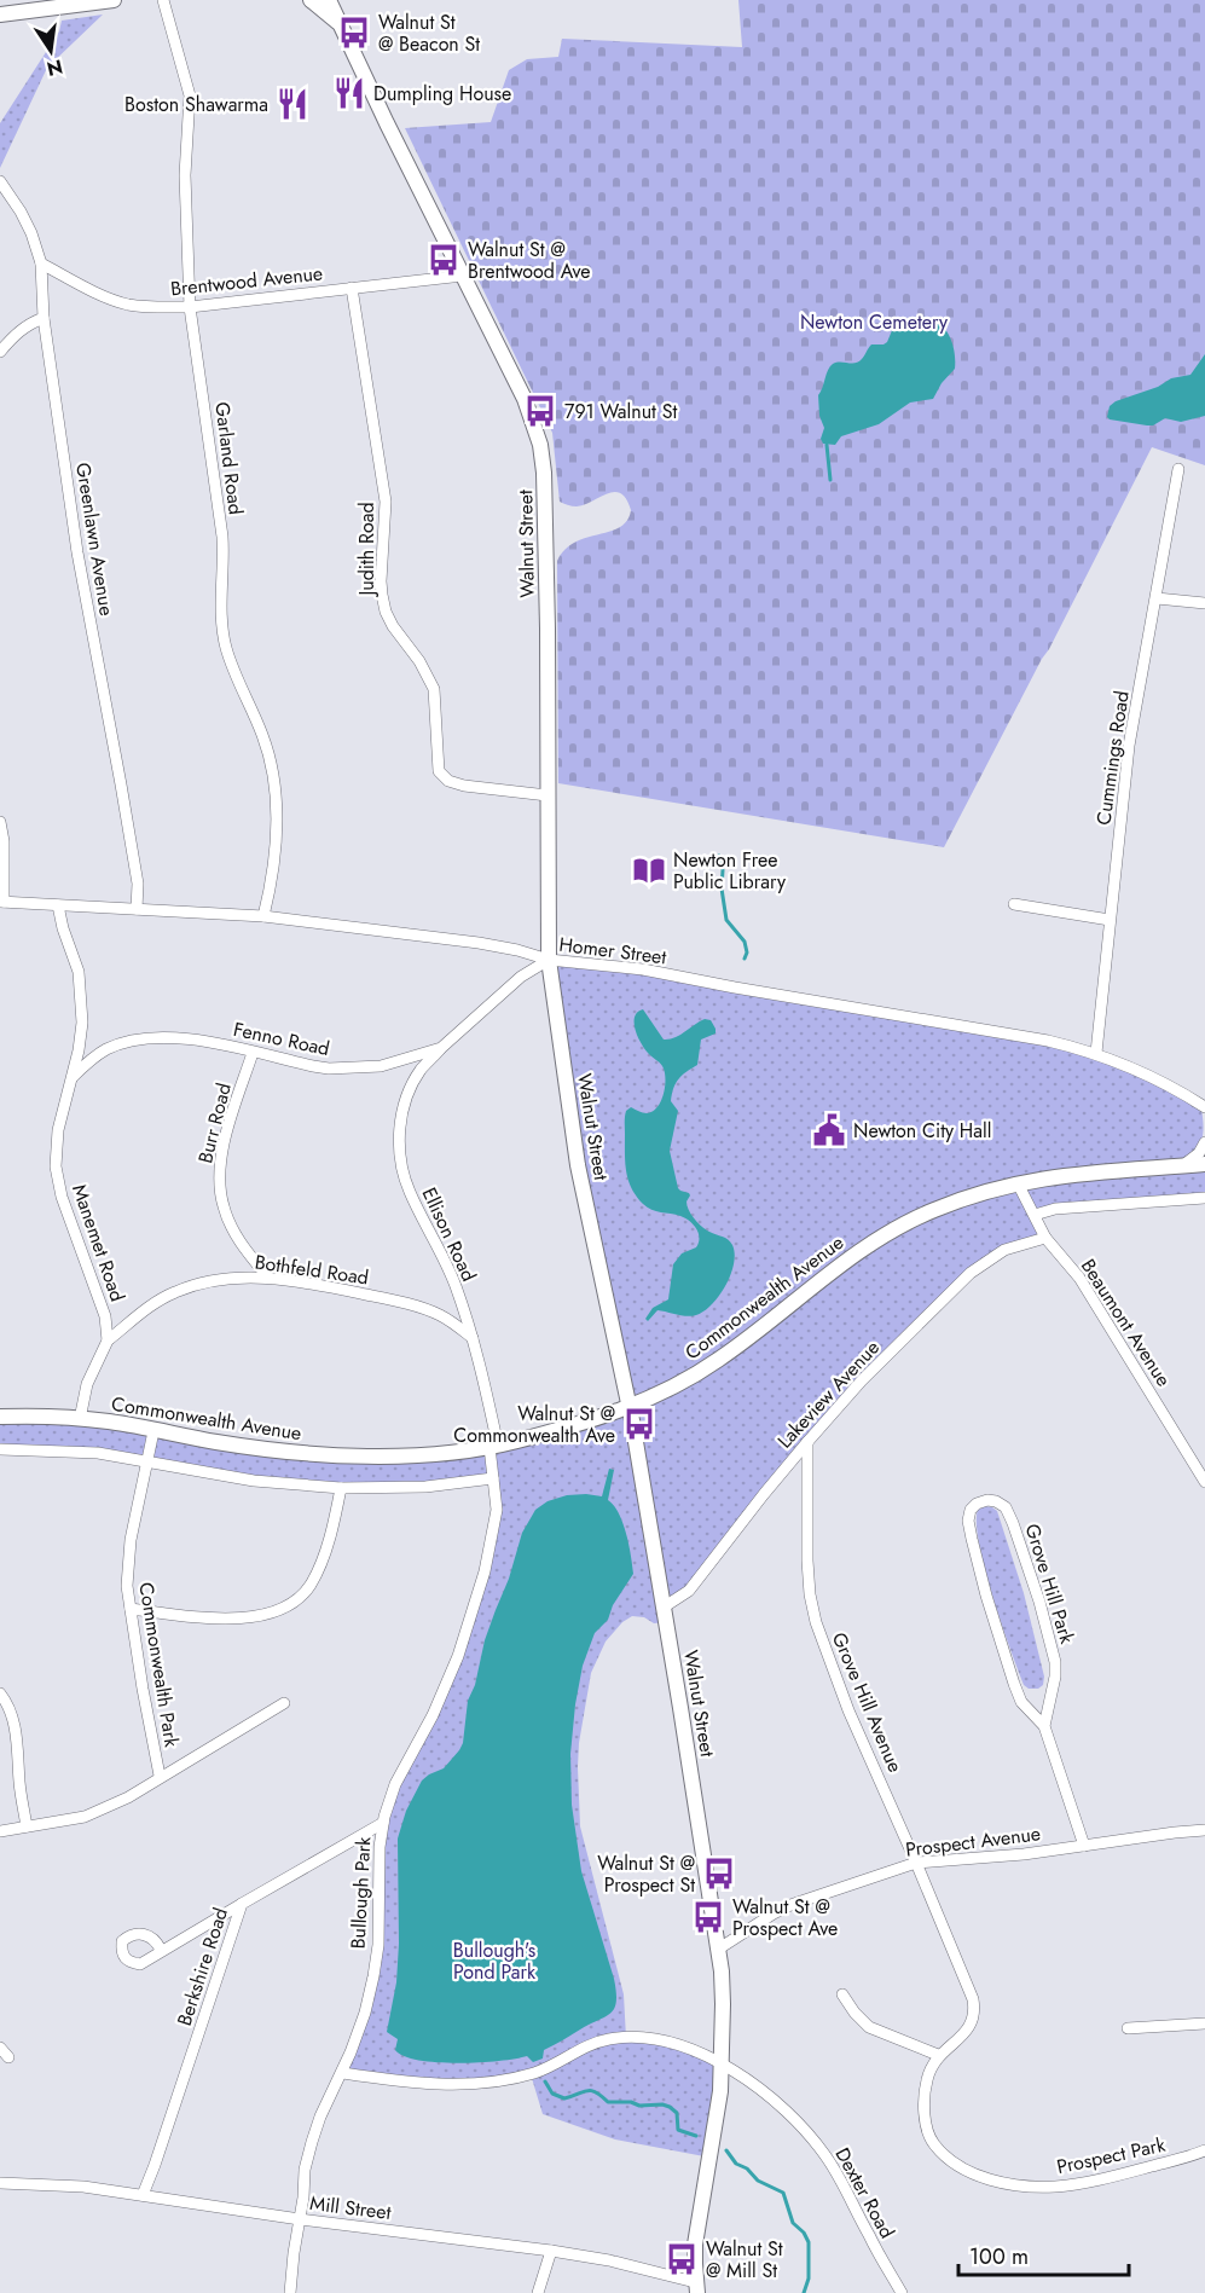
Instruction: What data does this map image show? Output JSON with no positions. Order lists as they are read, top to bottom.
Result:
{
  "streets": {
    "main road": ["Walnut Street", "Commonwealth Avenue"],
    "street": [
      "Brentwood Avenue",
      "Garland Road",
      "Greenlawn Avenue",
      "Judith Road",
      "Cummings Road",
      "Homer Street",
      "Fenno Road",
      "Burr Road",
      "Ellison Road",
      "Manemet Road",
      "Bothfeld Road",
      "Beaumont Avenue",
      "Lakeview Avenue",
      "Grove Hill Park",
      "Commonwealth Park",
      "Grove Hill Avenue",
      "Prospect Avenue",
      "Bullough Park",
      "Berkshire Road",
      "Prospect Park",
      "Dexter Road",
      "Mill Street"
    ]
  },
  "crossings": [
    ["Brentwood Avenue", "Garland Road"],
    ["Brentwood Avenue", "Greenlawn Avenue"],
    ["Brentwood Avenue", "Walnut Street"],
    ["Brentwood Avenue", "Judith Road"],
    ["Garland Road", "Homer Street"],
    ["Greenlawn Avenue", "Homer Street"],
    ["Walnut Street", "Judith Road"],
    ["Walnut Street", "Homer Street"],
    ["Walnut Street", "Fenno Road"],
    ["Walnut Street", "Commonwealth Avenue"],
    ["Walnut Street", "Lakeview Avenue"],
    ["Walnut Street", "Prospect Avenue"],
    ["Walnut Street", "Dexter Road"],
    ["Walnut Street", "Mill Street"],
    ["Cummings Road", "Homer Street"],
    ["Homer Street", "Fenno Road"],
    ["Homer Street", "Manemet Road"],
    ["Fenno Road", "Burr Road"],
    ["Fenno Road", "Ellison Road"],
    ["Fenno Road", "Manemet Road"],
    ["Burr Road", "Bothfeld Road"],
    ["Ellison Road", "Bothfeld Road"],
    ["Ellison Road", "Commonwealth Avenue"],
    ["Ellison Road", "Bullough Park"],
    ["Manemet Road", "Bothfeld Road"],
    ["Commonwealth Avenue", "Beaumont Avenue"],
    ["Commonwealth Avenue", "Commonwealth Park"],
    ["Commonwealth Avenue", "Bullough Park"],
    ["Beaumont Avenue", "Lakeview Avenue"],
    ["Lakeview Avenue", "Grove Hill Avenue"],
    ["Grove Hill Park", "Prospect Avenue"],
    ["Grove Hill Avenue", "Prospect Avenue"],
    ["Grove Hill Avenue", "Prospect Park"],
    ["Bullough Park", "Berkshire Road"],
    ["Bullough Park", "Dexter Road"],
    ["Bullough Park", "Mill Street"],
    ["Berkshire Road", "Mill Street"]
  ],
  "parks": ["Newton Cemetery", "Bullough's Pond Park"],
  "places": {
    "bus stop": [
      "Walnut St @ Beacon St",
      "Walnut St @ Brentwood Ave",
      "791 Walnut St",
      "Walnut St @ Commonwealth Ave",
      "Walnut St @ Prospect St",
      "Walnut St @ Prospect Ave",
      "Walnut St @ Mill St"
    ],
    "restaurant": ["Dumpling House", "Boston Shawarma"],
    "library": ["Newton Free Public Library"],
    "public building": ["Newton City Hall"]
  },
  "scale_bar": "100 m",
  "north": "bottom"
}
